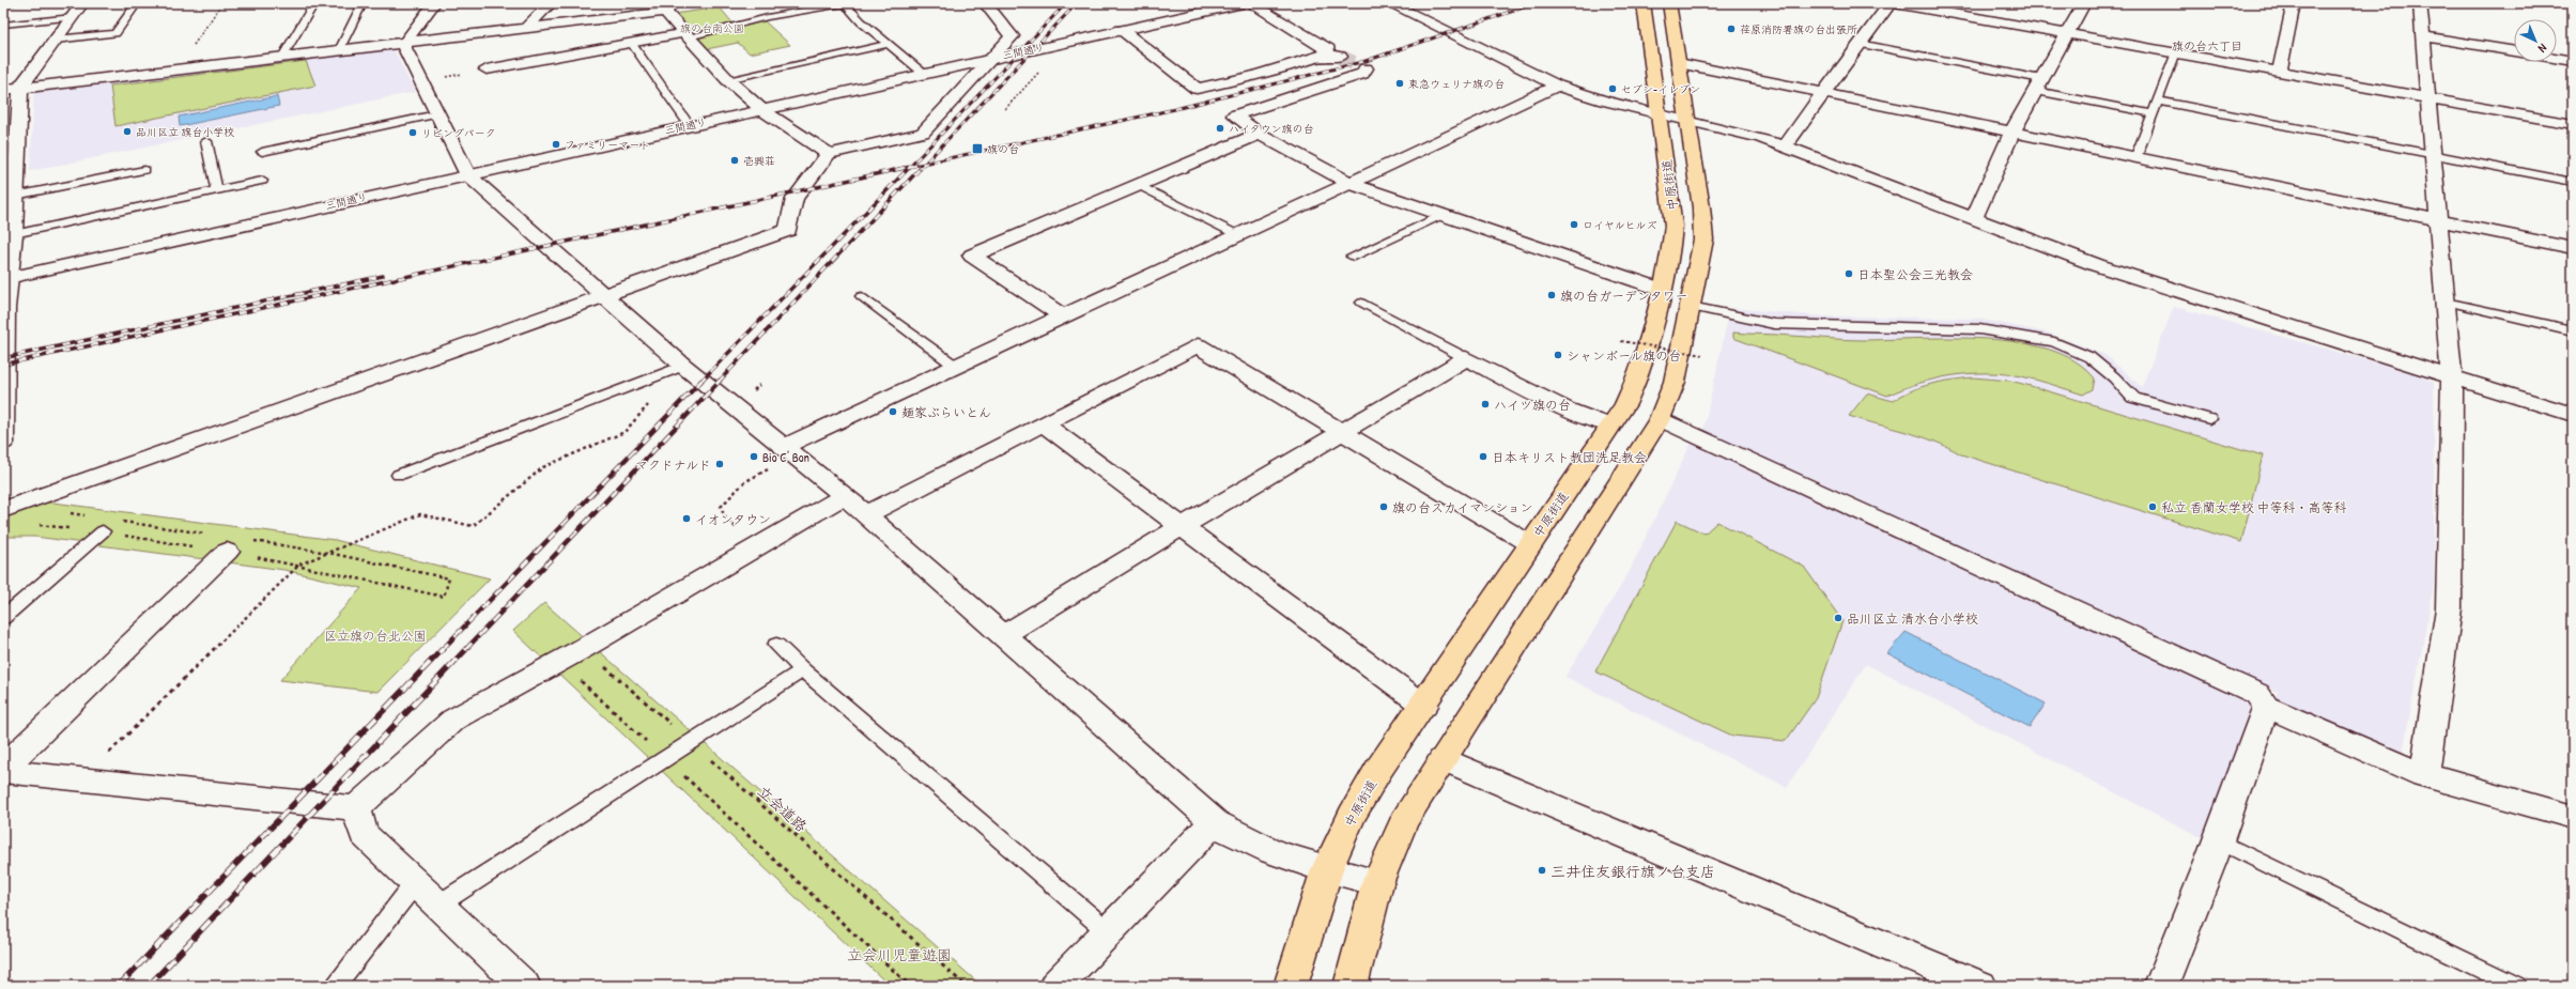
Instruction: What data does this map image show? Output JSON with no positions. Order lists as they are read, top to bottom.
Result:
{
  "streets": {
    "main road": ["中原街道"],
    "street": ["三間通り"],
    "path": ["立会道路"]
  },
  "districts": ["旗の台六丁目"],
  "parks": ["旗の台南公園", "区立旗の台北公園", "立会川児童遊園"],
  "places": {
    "other": [
      "荏原消防署旗の台出張所",
      "東急ウェリナ旗の台",
      "セブン-イレブン",
      "ハイタウン旗の台",
      "品川区立 旗台小学校",
      "リビングパーク",
      "ファミリーマート",
      "壱興荘",
      "ロイヤルヒルズ",
      "日本聖公会三光教会",
      "旗の台ガーデンタワー",
      "シャンボール旗の台",
      "ハイツ旗の台",
      "麺家ぶらいとん",
      "Bio C' Bon",
      "日本キリスト教団洗足教会",
      "マクドナルド",
      "旗の台スカイマンション",
      "私立 香蘭女学校 中等科・高等科",
      "イオンタウン",
      "品川区立 清水台小学校",
      "三井住友銀行旗ノ台支店"
    ],
    "transit": ["旗の台"]
  },
  "north": "bottom right"
}
